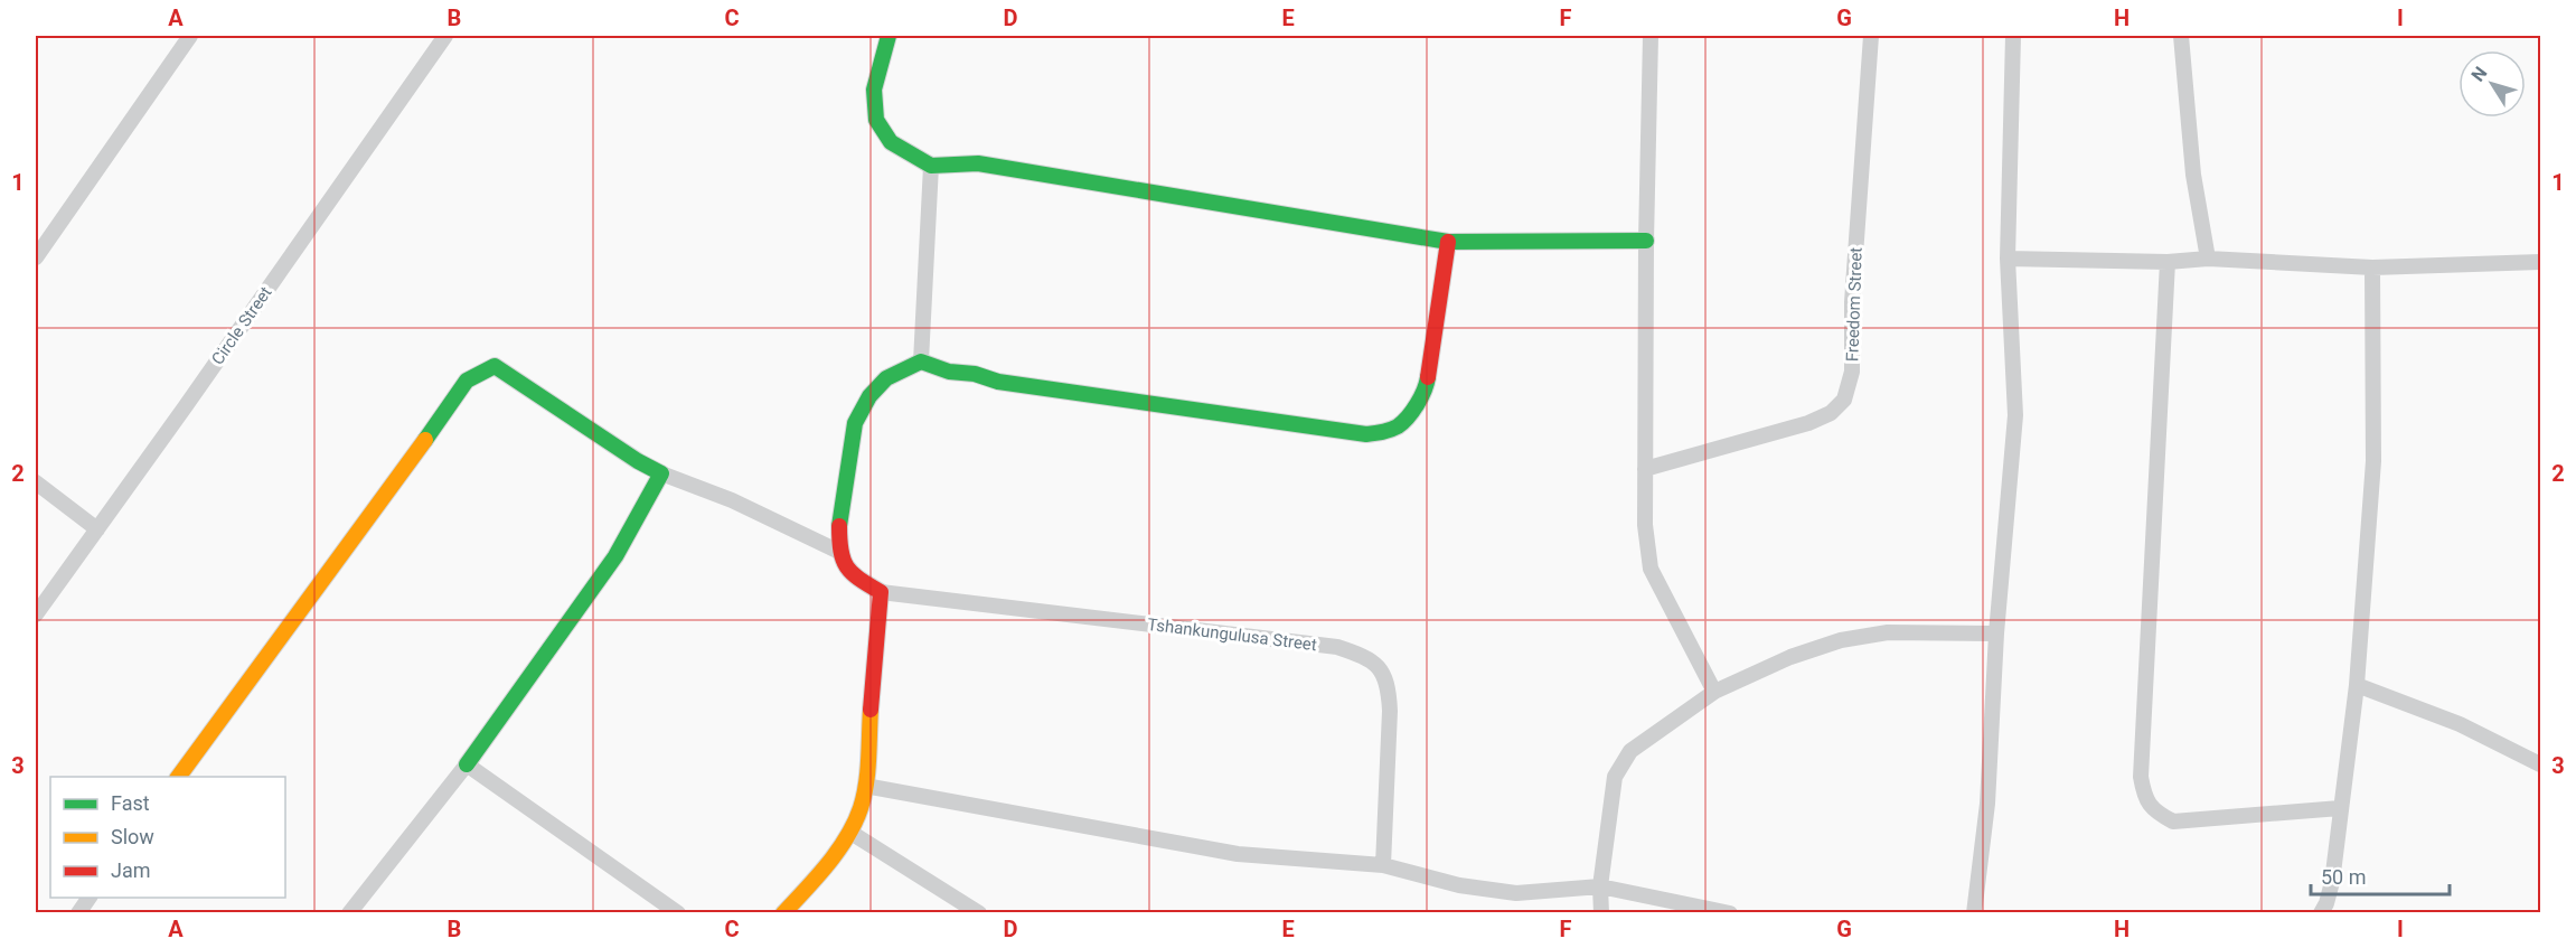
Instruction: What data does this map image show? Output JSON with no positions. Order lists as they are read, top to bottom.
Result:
{
  "streets": {
    "street": ["Freedom Street", "Circle Street", "Tshankungulusa Street"]
  },
  "legend": ["Fast", "Slow", "Jam"],
  "scale_bar": "50 m",
  "north": "top left",
  "grid": {
    "columns": [
      "A",
      "B",
      "C",
      "D",
      "E",
      "F",
      "G",
      "H",
      "I"
    ],
    "rows": ["1", "2", "3"]
  }
}
